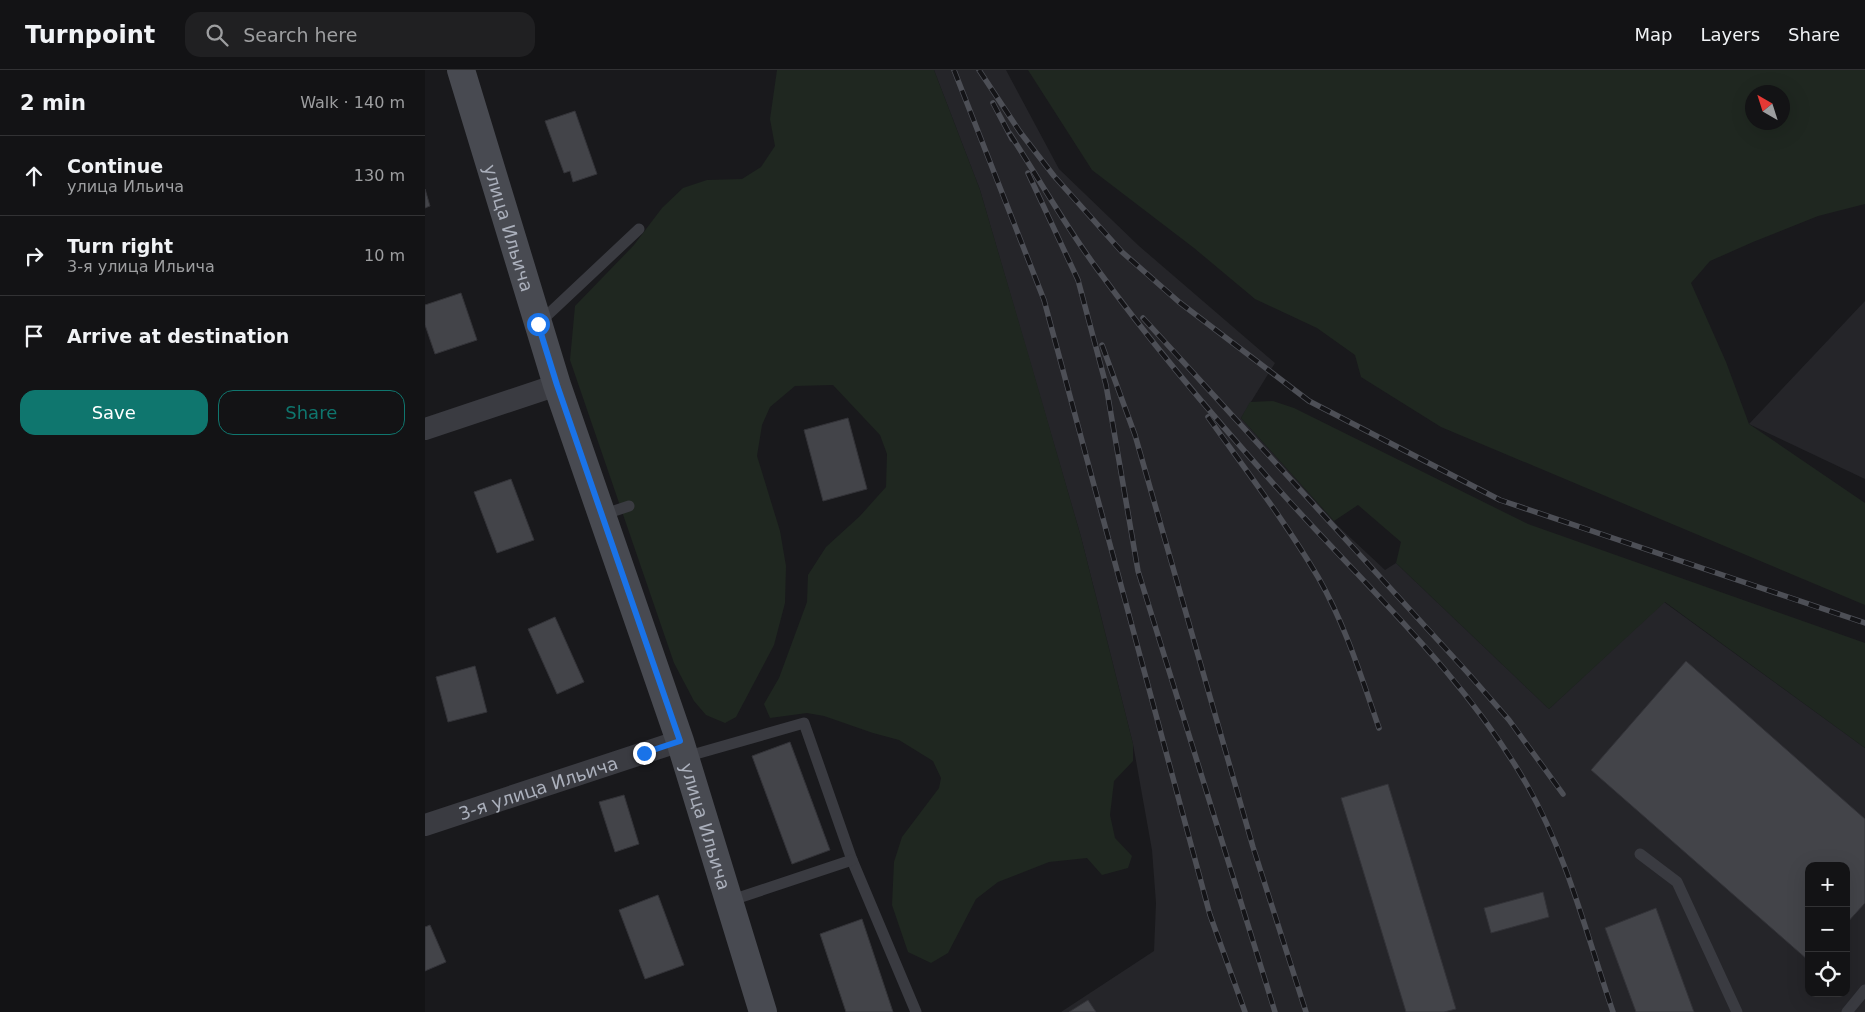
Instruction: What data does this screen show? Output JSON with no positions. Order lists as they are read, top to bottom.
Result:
{
  "streets": {
    "main road": ["улица Ильича"],
    "street": ["3-я улица Ильича"]
  },
  "crossings": [
    ["улица Ильича", "3-я улица Ильича"]
  ],
  "north": "top left",
  "page": {
    "header": "Turnpoint",
    "search": "Search here",
    "nav": ["Map", "Layers", "Share"],
    "heading": ["2 min", "Walk · 140 m"],
    "list": [
      ["Continue", "улица Ильича", "130 m"],
      ["Turn right", "3-я улица Ильича", "10 m"],
      "Arrive at destination"
    ],
    "buttons": ["Save", "Share"],
    "map_buttons": ["+", "−"]
  }
}
